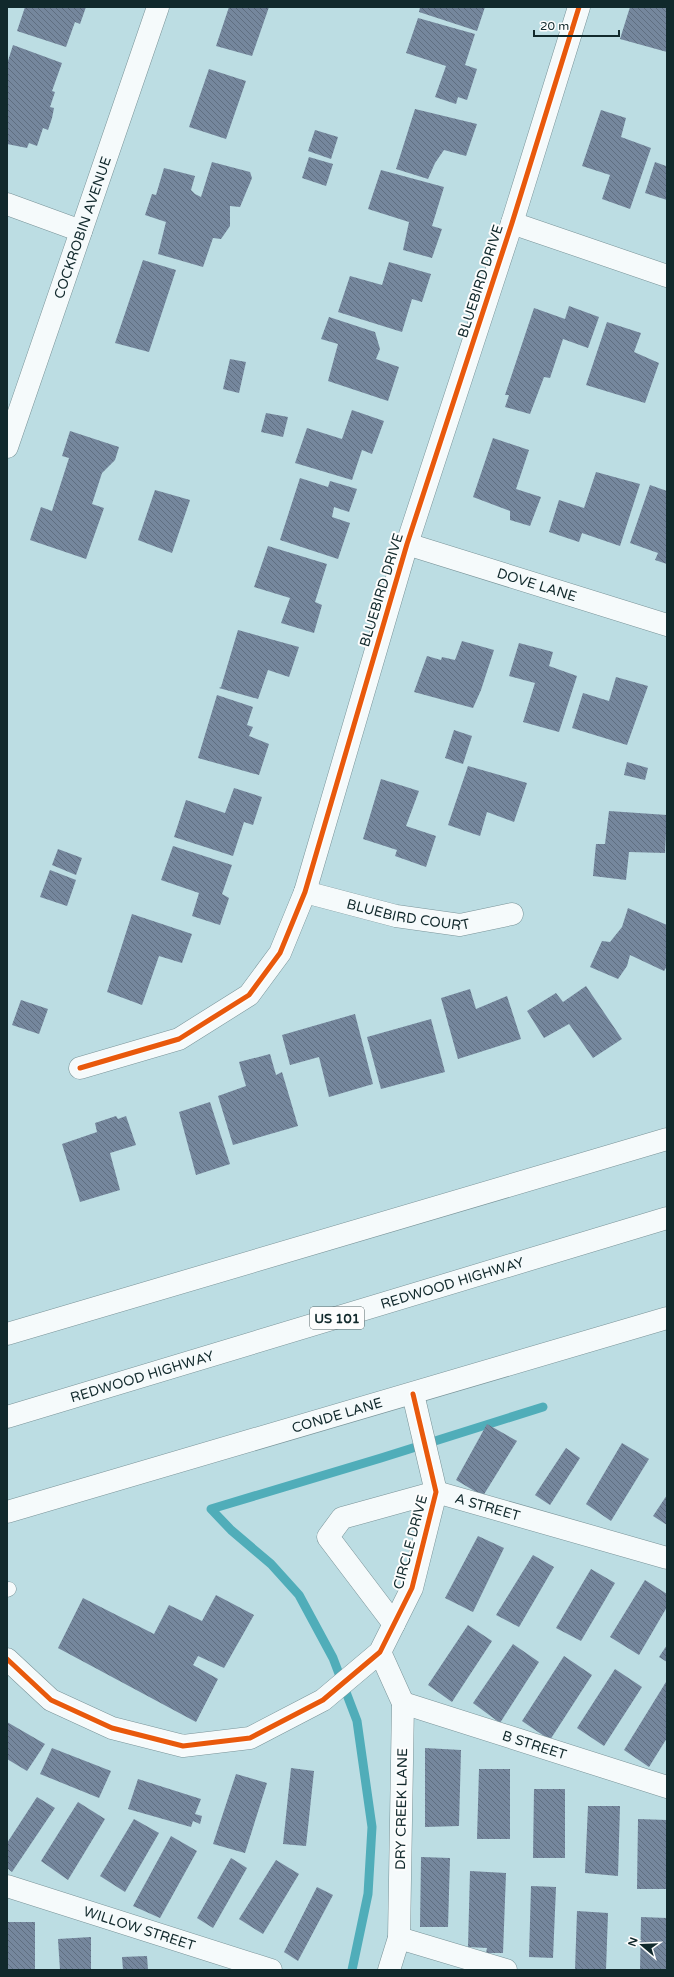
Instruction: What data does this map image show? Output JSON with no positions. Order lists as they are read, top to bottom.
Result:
{
  "streets": {
    "main road": [
      "COCKROBIN AVENUE",
      "BLUEBIRD DRIVE",
      "DOVE LANE",
      "BLUEBIRD COURT",
      "REDWOOD HIGHWAY",
      "US 101",
      "CONDE LANE",
      "A STREET",
      "CIRCLE DRIVE",
      "B STREET",
      "DRY CREEK LANE",
      "WILLOW STREET"
    ]
  },
  "crossings": [
    ["BLUEBIRD DRIVE", "DOVE LANE"],
    ["BLUEBIRD DRIVE", "BLUEBIRD COURT"],
    ["CONDE LANE", "CIRCLE DRIVE"],
    ["A STREET", "CIRCLE DRIVE"],
    ["CIRCLE DRIVE", "DRY CREEK LANE"],
    ["B STREET", "DRY CREEK LANE"]
  ],
  "scale_bar": "20 m",
  "north": "left"
}
